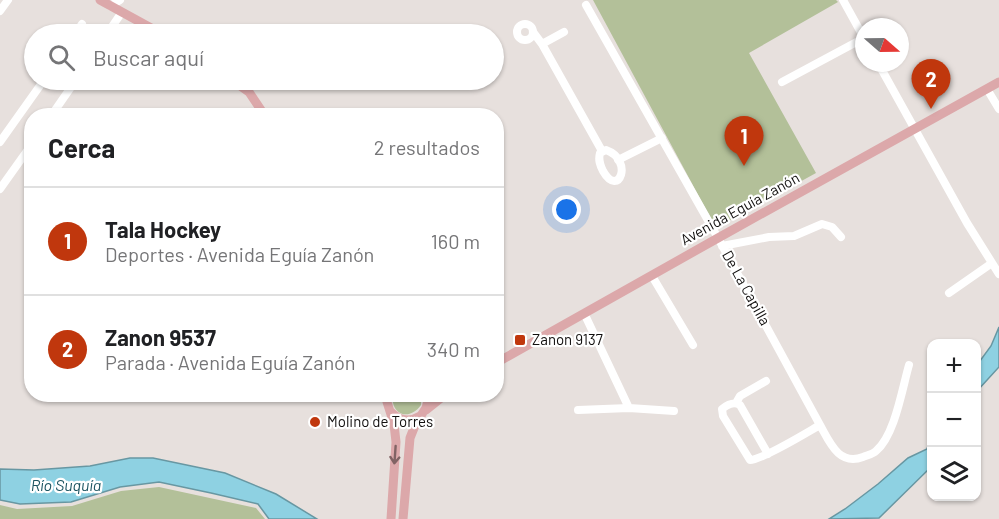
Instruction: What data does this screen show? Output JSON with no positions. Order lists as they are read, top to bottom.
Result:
{
  "streets": {
    "main road": ["Avenida Eguía Zanón"],
    "street": ["De La Capilla"]
  },
  "crossings": [
    ["Avenida Eguía Zanón", "De La Capilla"]
  ],
  "water": ["Río Suquía"],
  "places": {
    "transit": ["Zanon 9137"],
    "other": ["Molino de Torres"]
  },
  "north": "right",
  "page": {
    "search": "Buscar aquí",
    "pins": ["2", "1"],
    "heading": ["Cerca", "2 resultados"],
    "list": [
      {
        "mark": "1",
        "name": "Tala Hockey",
        "note": "Deportes · Avenida Eguía Zanón",
        "value": "160 m"
      },
      {
        "mark": "2",
        "name": "Zanon 9537",
        "note": "Parada · Avenida Eguía Zanón",
        "value": "340 m"
      }
    ],
    "map_buttons": ["+", "−"]
  }
}
